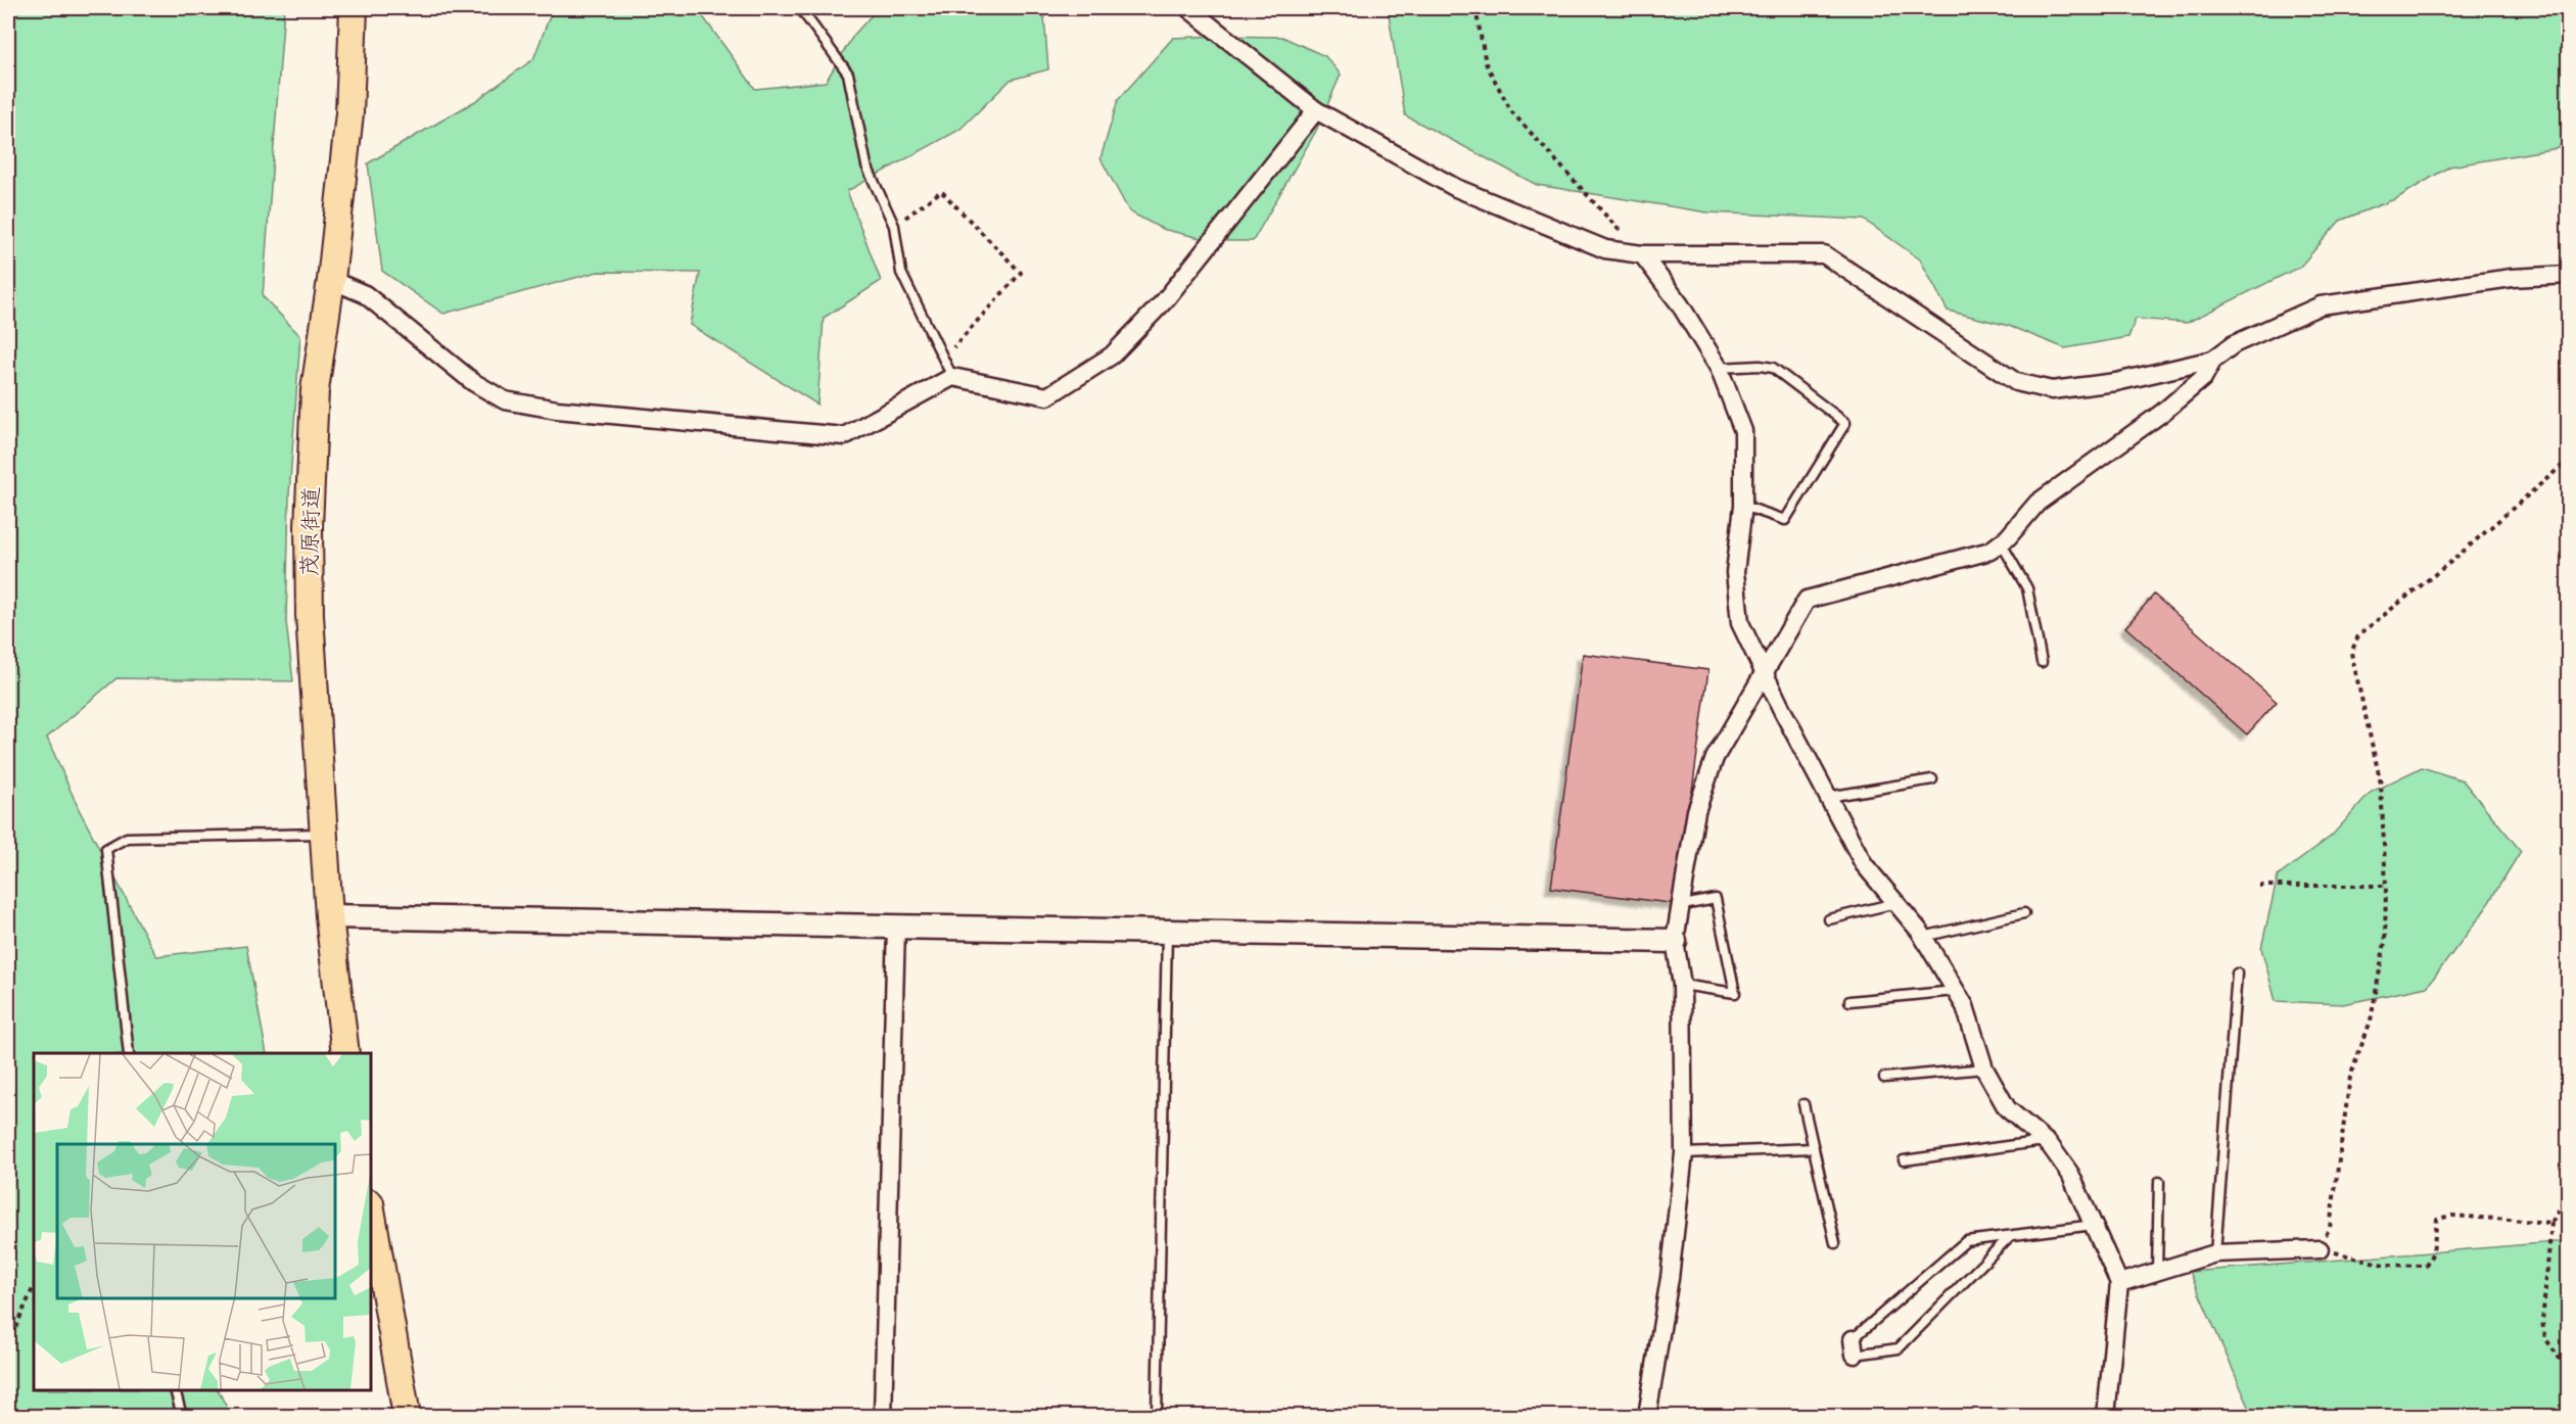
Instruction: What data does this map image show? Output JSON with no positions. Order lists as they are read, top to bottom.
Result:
{
  "streets": {
    "main road": ["茂原街道"]
  }
}
